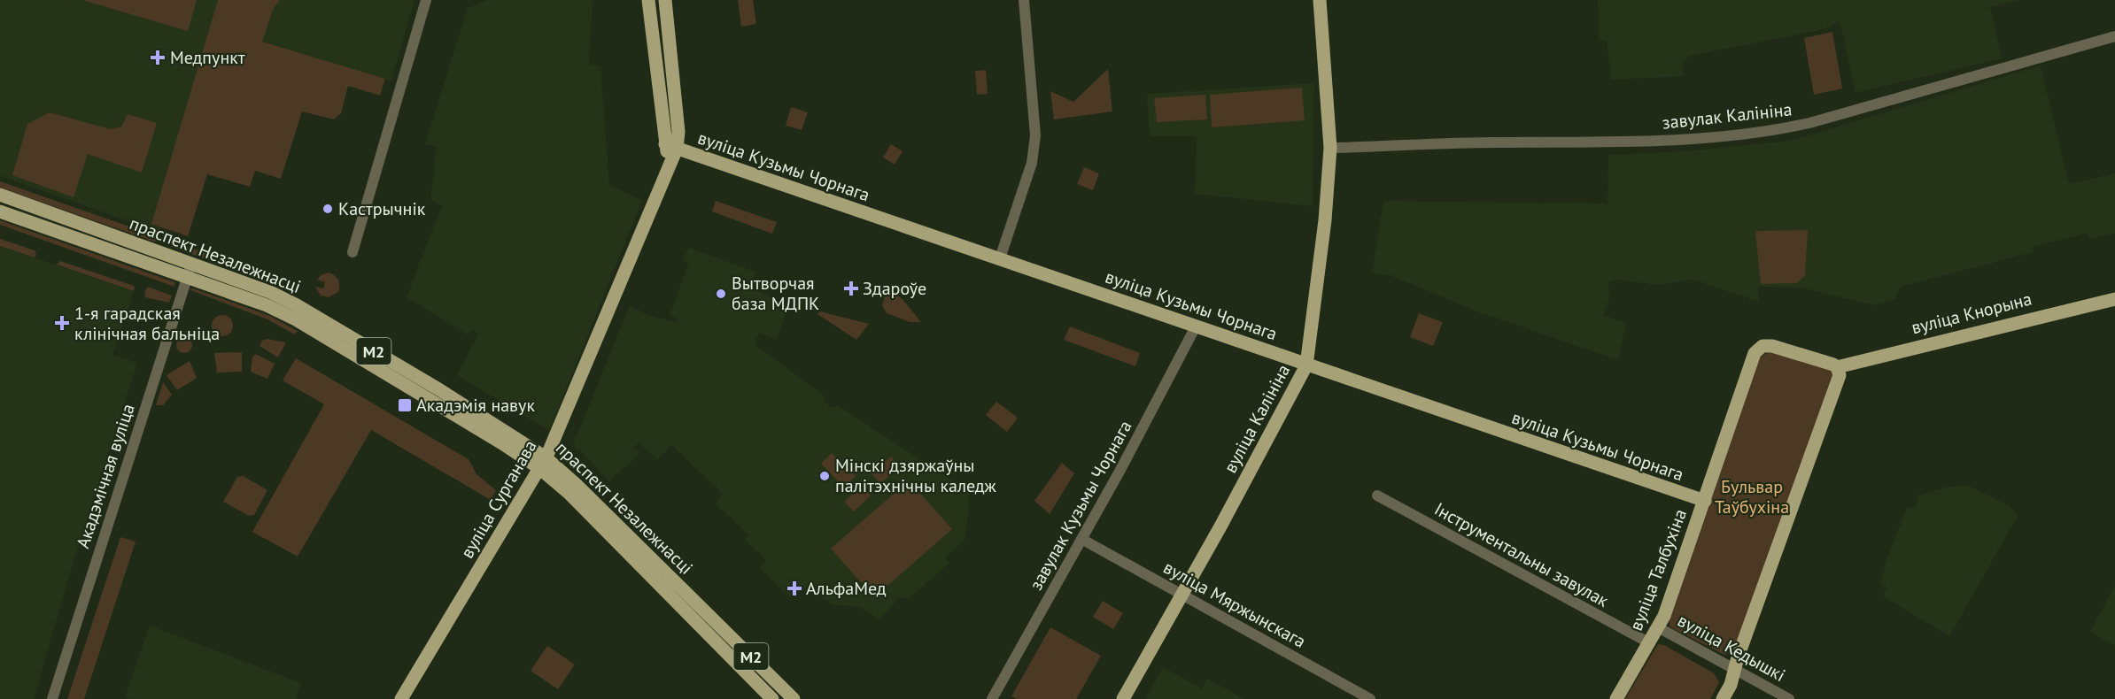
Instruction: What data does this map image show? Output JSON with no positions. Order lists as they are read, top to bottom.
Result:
{
  "streets": {
    "main road": [
      "вуліца Кузьмы Чорнага",
      "праспект Незалежнасці",
      "вуліца Кнорына",
      "М2",
      "вуліца Калініна",
      "вуліца Сурганава",
      "вуліца Талбухіна"
    ],
    "street": [
      "завулак Калініна",
      "Акадэмічная вуліца",
      "завулак Кузьмы Чорнага",
      "Інструментальны завулак",
      "вуліца Мяржынскага",
      "вуліца Кедышкі"
    ]
  },
  "crossings": [
    ["завулак Калініна", "вуліца Калініна"],
    ["вуліца Кузьмы Чорнага", "вуліца Калініна"],
    ["вуліца Кузьмы Чорнага", "вуліца Сурганава"],
    ["вуліца Кузьмы Чорнага", "завулак Кузьмы Чорнага"],
    ["вуліца Кузьмы Чорнага", "вуліца Талбухіна"],
    ["праспект Незалежнасці", "Акадэмічная вуліца"],
    ["праспект Незалежнасці", "вуліца Сурганава"],
    ["вуліца Кнорына", "вуліца Талбухіна"],
    ["вуліца Калініна", "вуліца Мяржынскага"],
    ["завулак Кузьмы Чорнага", "вуліца Мяржынскага"],
    ["Інструментальны завулак", "вуліца Талбухіна"],
    ["вуліца Талбухіна", "вуліца Кедышкі"]
  ],
  "parks": ["Бульвар Таўбухіна"],
  "places": {
    "health": [
      "Медпункт",
      "Здароўе",
      "1-я гарадская клінічная бальніца",
      "АльфаМед"
    ],
    "other": ["Кастрычнік", "Вытворчая база МДПК", "Мінскі дзяржаўны палітэхнічны каледж"],
    "transit": ["Акадэмія навук"]
  }
}
